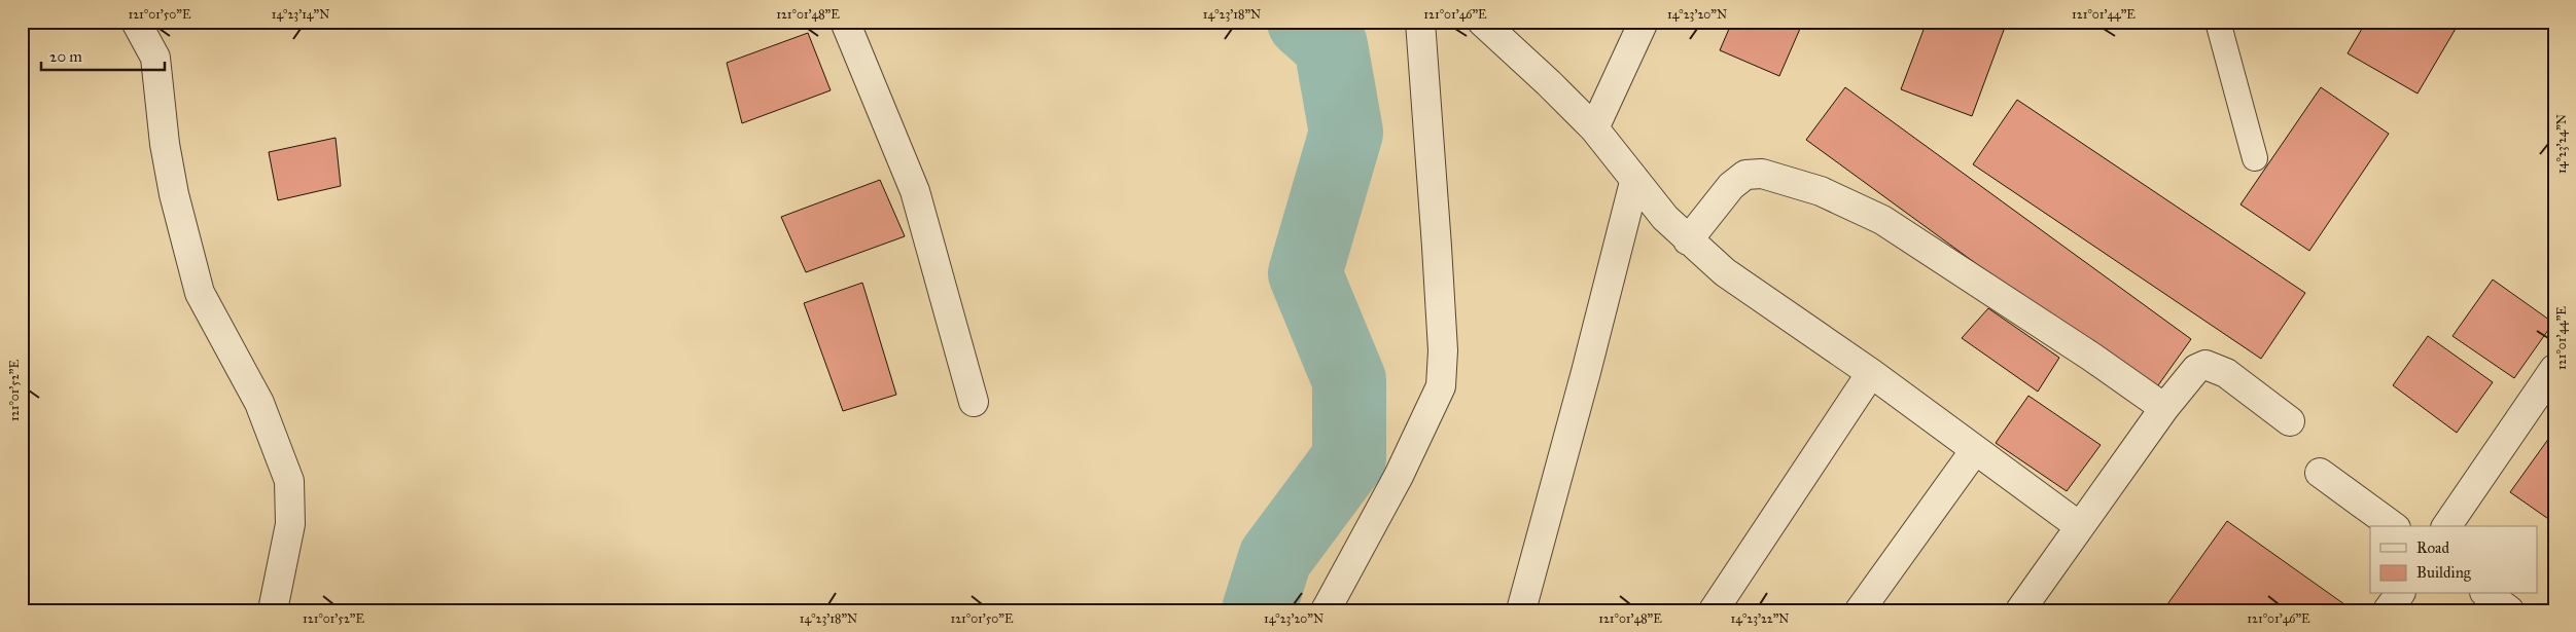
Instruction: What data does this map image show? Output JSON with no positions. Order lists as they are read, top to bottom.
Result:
{
  "legend": ["Road", "Building"],
  "scale_bar": "20 m",
  "coordinates": [
    "121°01'50\"E",
    "14°23'14\"N",
    "121°01'48\"E",
    "14°23'18\"N",
    "121°01'46\"E",
    "14°23'20\"N",
    "121°01'44\"E",
    "14°23'24\"N",
    "121°01'52\"E",
    "14°23'22\"N"
  ]
}
